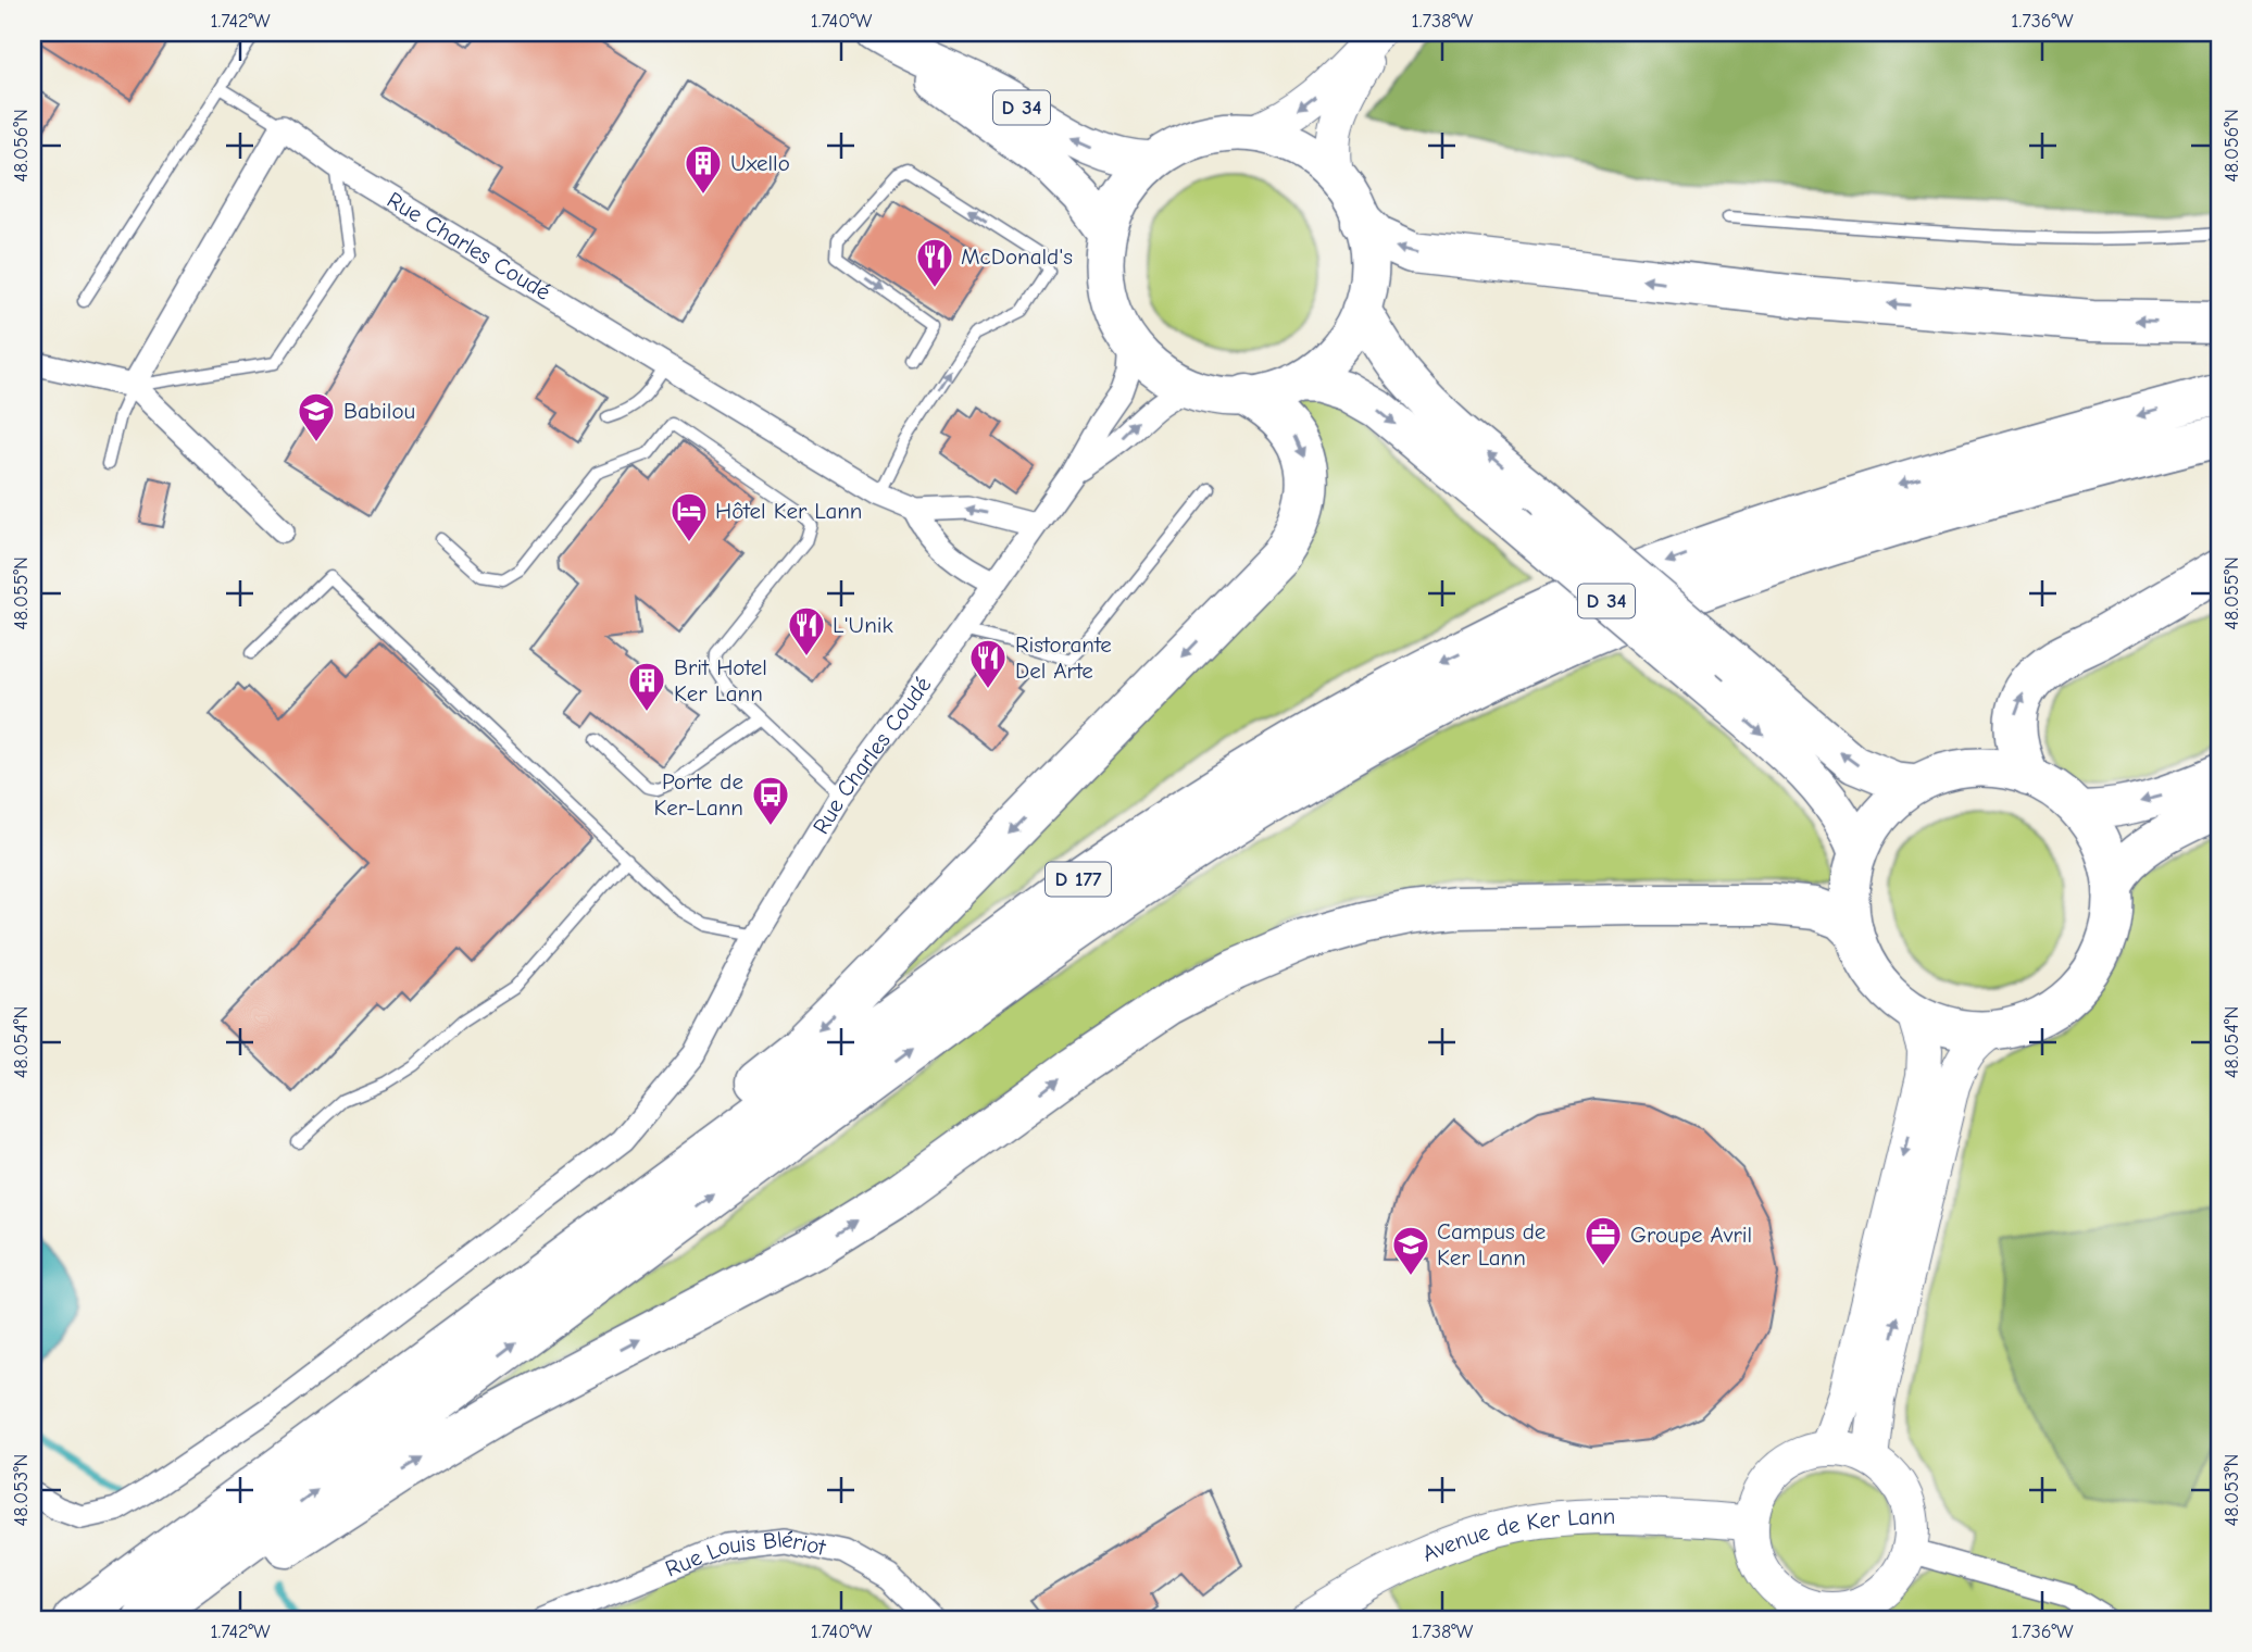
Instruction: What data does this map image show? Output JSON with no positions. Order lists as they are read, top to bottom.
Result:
{
  "streets": {
    "highway": ["D 177"],
    "main road": ["D 34"],
    "street": ["Rue Charles Coudé", "Avenue de Ker Lann", "Rue Louis Blériot"]
  },
  "places": {
    "building": ["Uxello", "Brit Hotel Ker Lann"],
    "restaurant": ["McDonald's", "L'Unik", "Ristorante Del Arte"],
    "school or university": ["Babilou", "Campus de Ker Lann"],
    "hotel": ["Hôtel Ker Lann"],
    "bus stop": ["Porte de Ker-Lann"],
    "office": ["Groupe Avril"]
  },
  "coordinates": [
    "1.742°W",
    "1.740°W",
    "1.738°W",
    "1.736°W",
    "48.056°N",
    "48.055°N",
    "48.054°N",
    "48.053°N"
  ]
}
